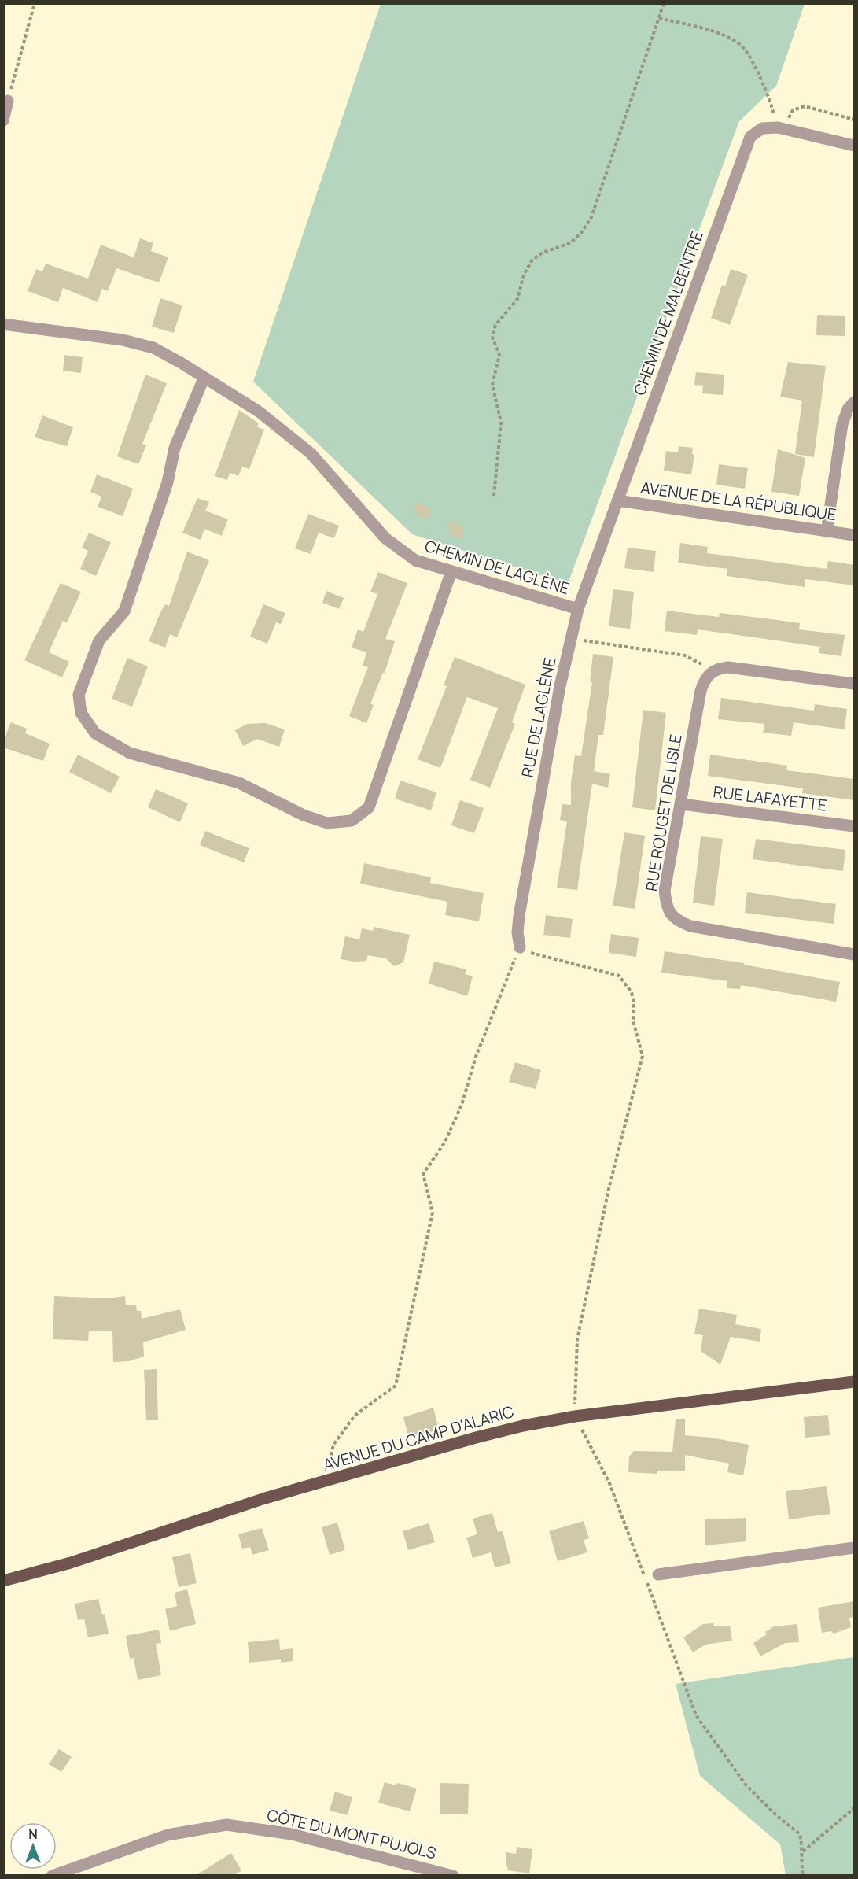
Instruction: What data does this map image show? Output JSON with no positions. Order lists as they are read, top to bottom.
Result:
{
  "streets": {
    "main road": ["AVENUE DU CAMP D'ALARIC"],
    "street": [
      "CHEMIN DE MALBENTRE",
      "AVENUE DE LA RÉPUBLIQUE",
      "CHEMIN DE LAGLÈNE",
      "RUE DE LAGLÈNE",
      "RUE LAFAYETTE",
      "RUE ROUGET DE LISLE",
      "CÔTE DU MONT PUJOLS"
    ]
  },
  "crossings": [
    ["CHEMIN DE MALBENTRE", "AVENUE DE LA RÉPUBLIQUE"],
    ["CHEMIN DE MALBENTRE", "RUE DE LAGLÈNE"],
    ["AVENUE DE LA RÉPUBLIQUE", "RUE DE LAGLÈNE"],
    ["CHEMIN DE LAGLÈNE", "RUE DE LAGLÈNE"],
    ["RUE LAFAYETTE", "RUE ROUGET DE LISLE"]
  ],
  "north": "top"
}
